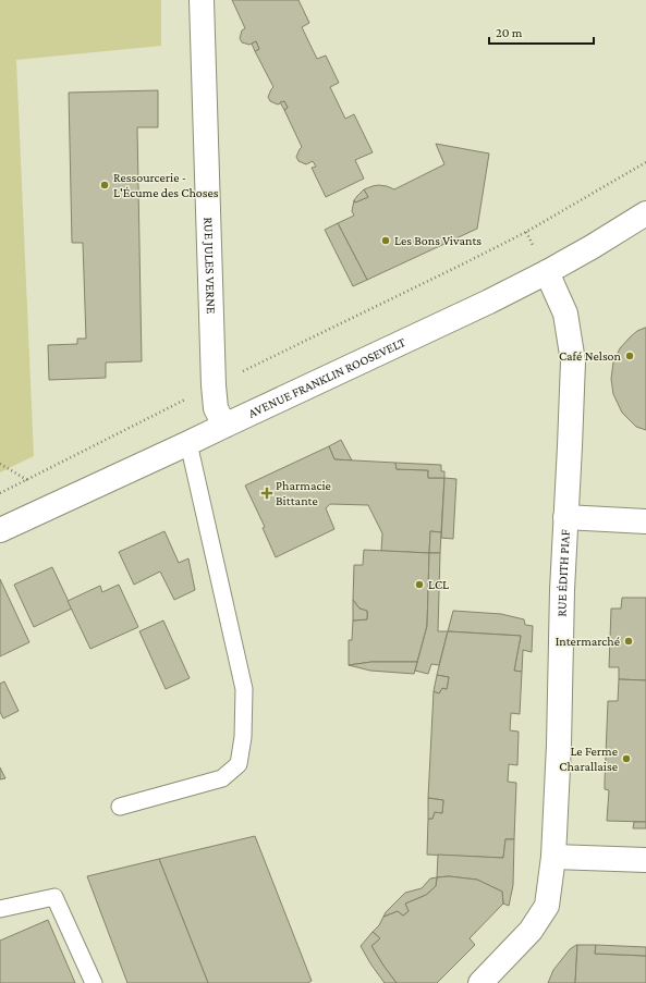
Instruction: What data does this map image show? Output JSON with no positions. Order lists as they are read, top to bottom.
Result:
{
  "streets": {
    "street": ["RUE JULES VERNE", "AVENUE FRANKLIN ROOSEVELT", "RUE ÉDITH PIAF"]
  },
  "crossings": [
    ["RUE JULES VERNE", "AVENUE FRANKLIN ROOSEVELT"],
    ["AVENUE FRANKLIN ROOSEVELT", "RUE ÉDITH PIAF"]
  ],
  "places": {
    "other": [
      "Ressourcerie - L'Écume des Choses",
      "Les Bons Vivants",
      "Café Nelson",
      "LCL",
      "Intermarché",
      "Le Ferme Charallaise"
    ],
    "health": ["Pharmacie Bittante"]
  },
  "scale_bar": "20 m"
}
